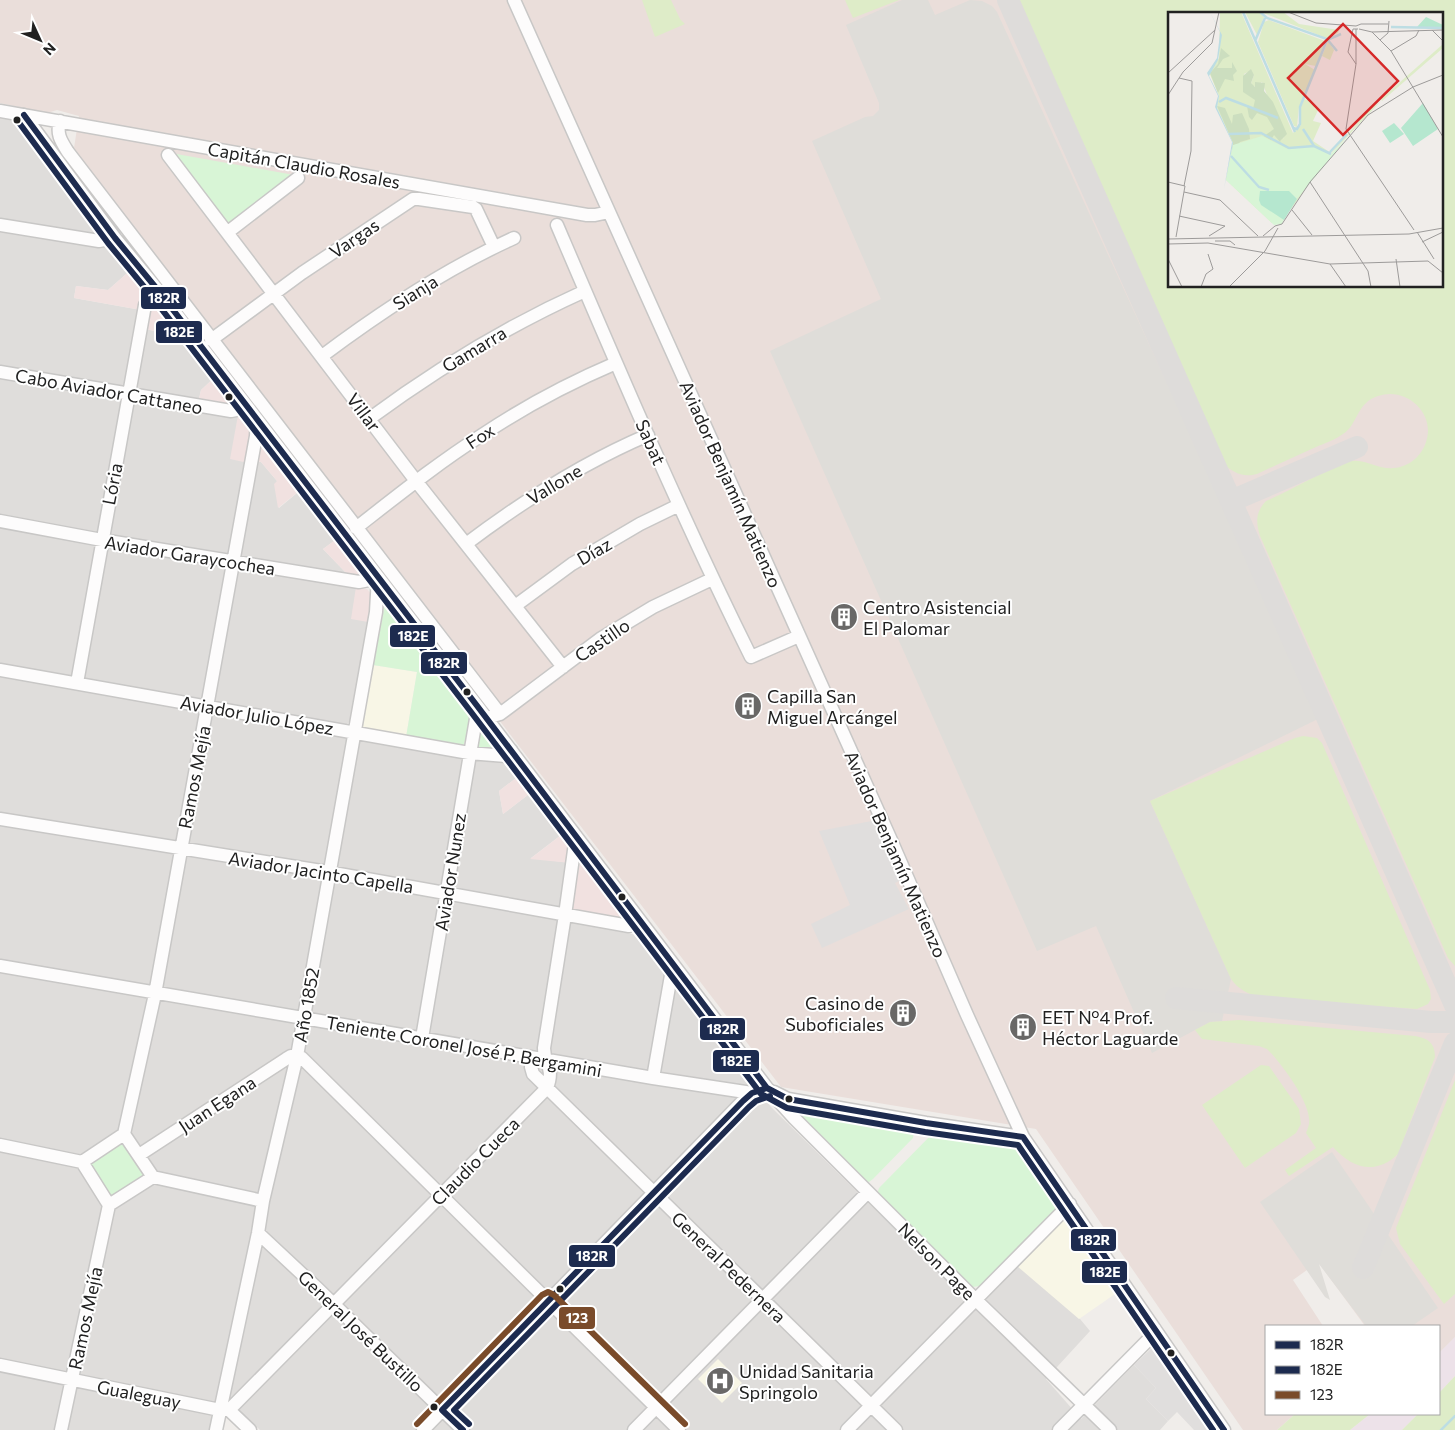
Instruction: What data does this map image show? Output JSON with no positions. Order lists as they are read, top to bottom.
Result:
{
  "streets": {
    "street": [
      "Capitán Claudio Rosales",
      "Vargas",
      "Sianja",
      "Gamarra",
      "Cabo Aviador Cattaneo",
      "Villar",
      "Fox",
      "Sabat",
      "Lória",
      "Vallone",
      "Aviador Benjamín Matienzo",
      "Díaz",
      "Aviador Garaycochea",
      "Castillo",
      "Aviador Julio López",
      "Ramos Mejía",
      "Aviador Jacinto Capella",
      "Aviador Nunez",
      "Año 1852",
      "Teniente Coronel José P. Bergamini",
      "Juan Egana",
      "Claudio Cueca",
      "Nelson Page",
      "General Pedernera",
      "General José Bustillo",
      "Gualeguay"
    ]
  },
  "crossings": [
    ["Capitán Claudio Rosales", "Aviador Benjamín Matienzo"],
    ["Capitán Claudio Rosales", "Nelson Page"],
    ["Vargas", "Sianja"],
    ["Vargas", "Villar"],
    ["Sianja", "Villar"],
    ["Gamarra", "Villar"],
    ["Gamarra", "Sabat"],
    ["Cabo Aviador Cattaneo", "Lória"],
    ["Cabo Aviador Cattaneo", "Nelson Page"],
    ["Villar", "Fox"],
    ["Villar", "Vallone"],
    ["Villar", "Díaz"],
    ["Villar", "Castillo"],
    ["Fox", "Sabat"],
    ["Sabat", "Vallone"],
    ["Sabat", "Aviador Benjamín Matienzo"],
    ["Sabat", "Díaz"],
    ["Sabat", "Castillo"],
    ["Lória", "Aviador Garaycochea"],
    ["Lória", "Aviador Julio López"],
    ["Lória", "Nelson Page"],
    ["Aviador Garaycochea", "Ramos Mejía"],
    ["Aviador Garaycochea", "Año 1852"],
    ["Aviador Garaycochea", "Nelson Page"],
    ["Aviador Julio López", "Ramos Mejía"],
    ["Aviador Julio López", "Aviador Nunez"],
    ["Aviador Julio López", "Año 1852"],
    ["Aviador Julio López", "Nelson Page"],
    ["Ramos Mejía", "Aviador Jacinto Capella"],
    ["Ramos Mejía", "Teniente Coronel José P. Bergamini"],
    ["Ramos Mejía", "Nelson Page"],
    ["Ramos Mejía", "Gualeguay"],
    ["Aviador Jacinto Capella", "Aviador Nunez"],
    ["Aviador Jacinto Capella", "Año 1852"],
    ["Aviador Jacinto Capella", "Nelson Page"],
    ["Aviador Nunez", "Teniente Coronel José P. Bergamini"],
    ["Aviador Nunez", "Nelson Page"],
    ["Año 1852", "Teniente Coronel José P. Bergamini"],
    ["Año 1852", "Juan Egana"],
    ["Año 1852", "Claudio Cueca"],
    ["Año 1852", "Nelson Page"],
    ["Año 1852", "General José Bustillo"],
    ["Año 1852", "Gualeguay"],
    ["Teniente Coronel José P. Bergamini", "General Pedernera"],
    ["Claudio Cueca", "General Pedernera"],
    ["Claudio Cueca", "General José Bustillo"],
    ["Claudio Cueca", "Gualeguay"]
  ],
  "places": {
    "building": [
      "Centro Asistencial El Palomar",
      "Capilla San Miguel Arcángel",
      "Casino de Suboficiales",
      "EET Nº4 Prof. Héctor Laguarde"
    ],
    "hospital": ["Unidad Sanitaria Springolo"]
  },
  "lines": ["transit line 182R", "transit line 182E", "transit line 123"],
  "legend": ["182R", "182E", "123"],
  "north": "bottom right"
}
